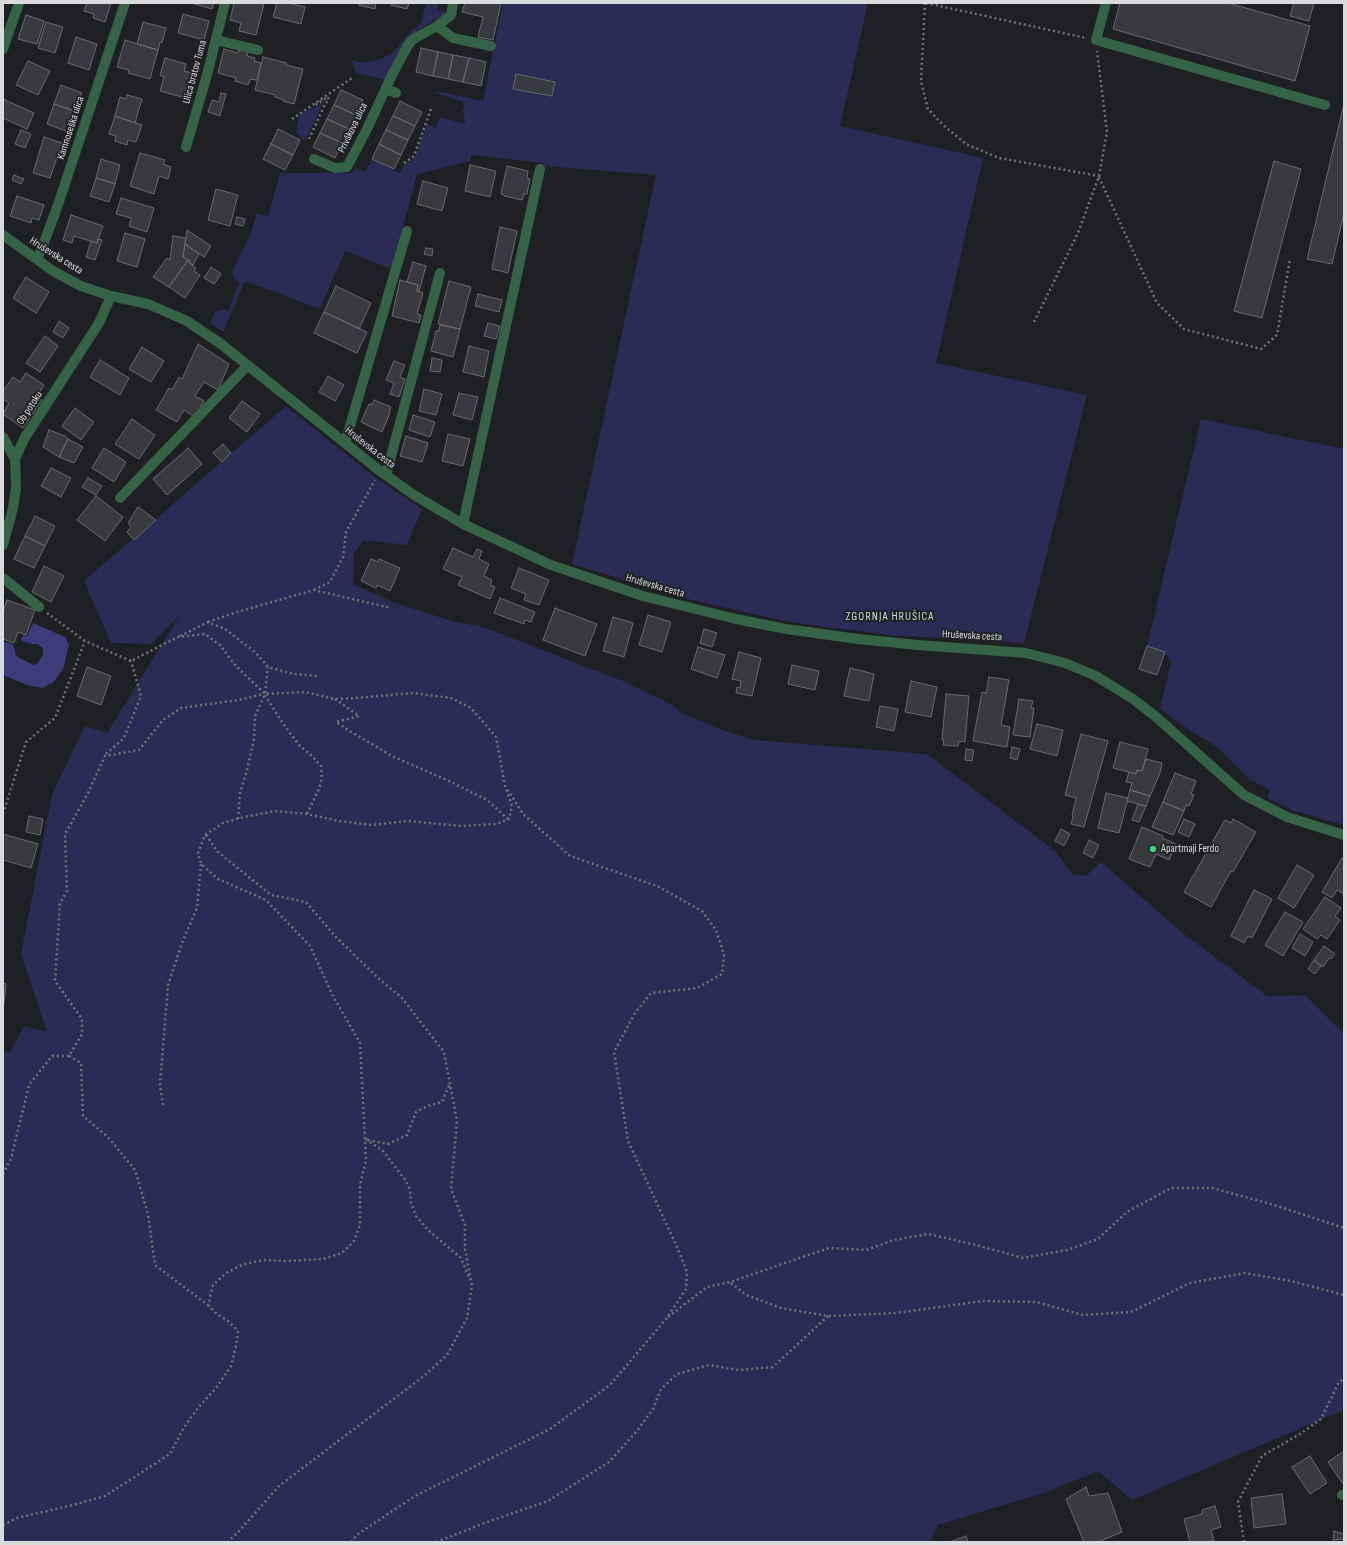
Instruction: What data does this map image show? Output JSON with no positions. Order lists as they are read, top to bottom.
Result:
{
  "streets": {
    "street": [
      "Ulica bratov Tuma",
      "Kamnoseška ulica",
      "Privškova ulica",
      "Hruševska cesta",
      "Ob potoku"
    ]
  },
  "crossings": [
    ["Kamnoseška ulica", "Hruševska cesta"],
    ["Hruševska cesta", "Ob potoku"]
  ],
  "districts": ["ZGORNJA HRUŠICA"],
  "places": ["Apartmaji Ferdo"]
}
